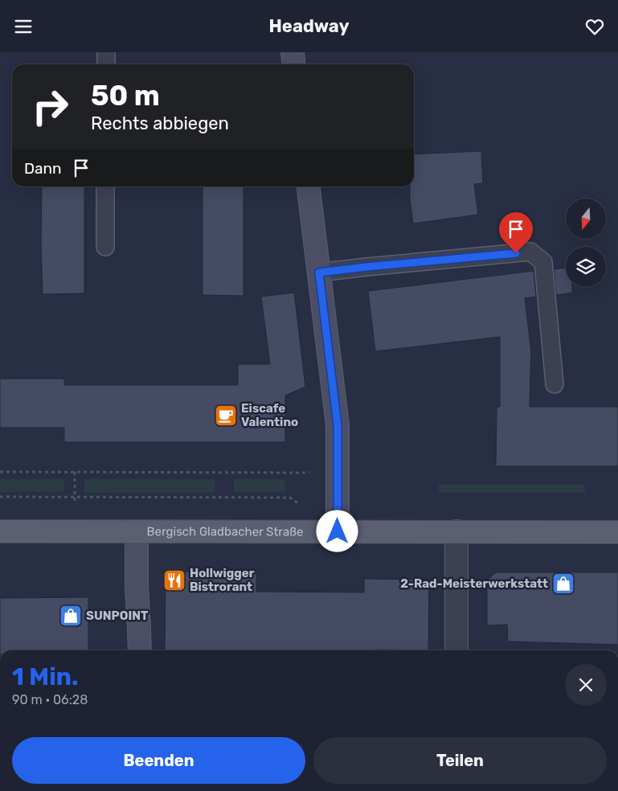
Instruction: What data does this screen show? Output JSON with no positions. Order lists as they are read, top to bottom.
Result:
{
  "streets": {
    "main road": ["Bergisch Gladbacher Straße"]
  },
  "places": {
    "cafe": ["Eiscafe Valentino"],
    "restaurant": ["Hollwigger Bistrorant"],
    "shop": ["2-Rad-Meisterwerkstatt", "SUNPOINT"]
  },
  "north": "bottom",
  "page": {
    "header": "Headway",
    "turn": ["50 m", "Rechts abbiegen"],
    "then": "Dann",
    "heading": ["1 Min.", "90 m · 06:28"],
    "buttons": ["Beenden", "Teilen"]
  }
}
